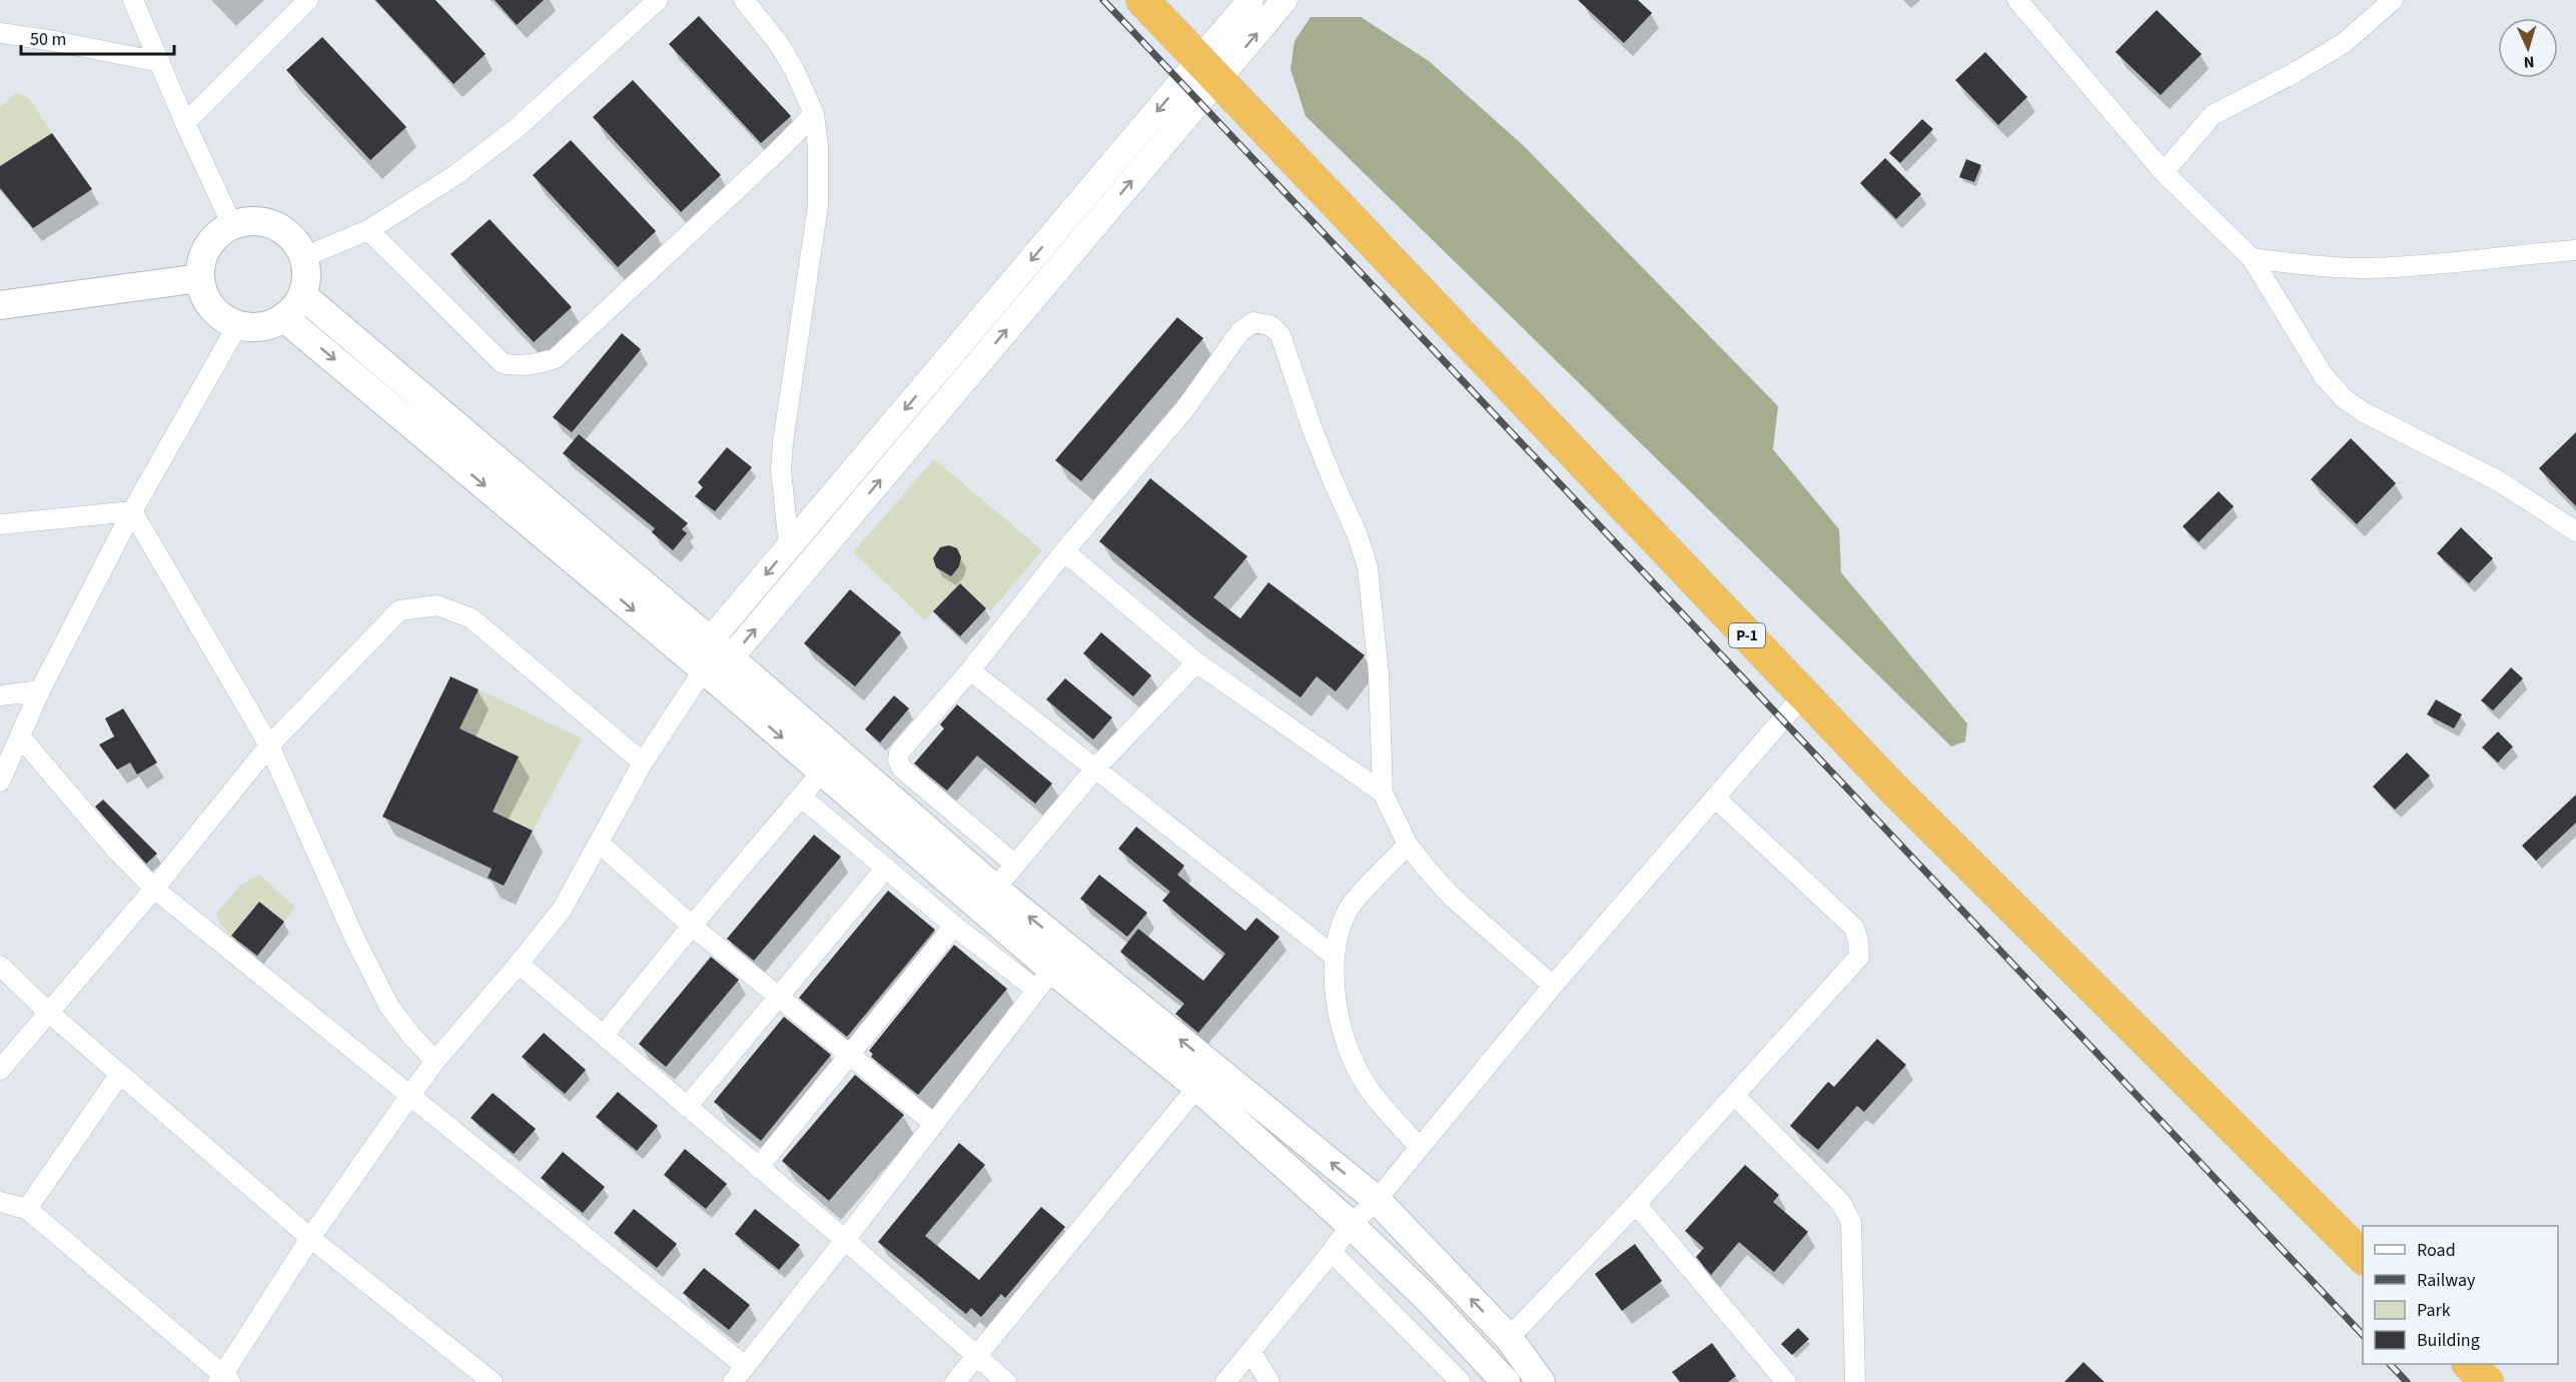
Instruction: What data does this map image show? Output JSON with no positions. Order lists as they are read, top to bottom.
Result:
{
  "streets": {
    "highway": ["P-1"]
  },
  "legend": [
    "Road",
    "Railway",
    "Park",
    "Building"
  ],
  "scale_bar": "50 m",
  "north": "bottom"
}
